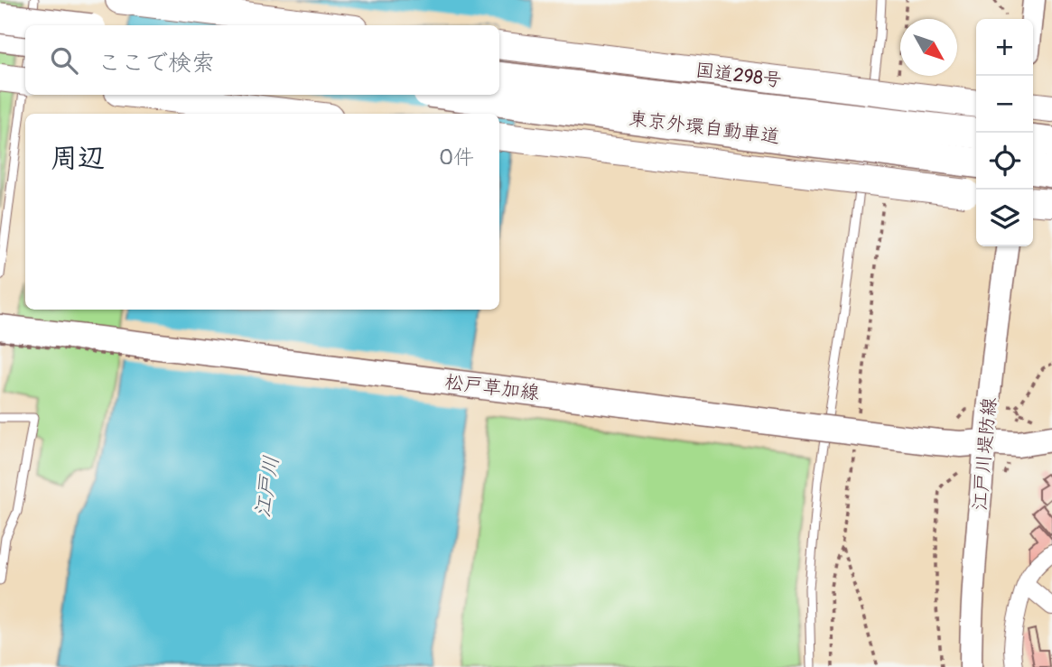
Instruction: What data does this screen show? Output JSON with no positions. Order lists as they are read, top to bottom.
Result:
{
  "streets": {
    "highway": ["国道298号", "東京外環自動車道"],
    "main road": ["松戸草加線", "江戸川堤防線"]
  },
  "crossings": [
    ["松戸草加線", "江戸川堤防線"]
  ],
  "water": ["江戸川"],
  "north": "bottom right",
  "page": {
    "map_buttons": ["+", "−"],
    "search": "ここで検索",
    "heading": ["周辺", "0件"]
  }
}
